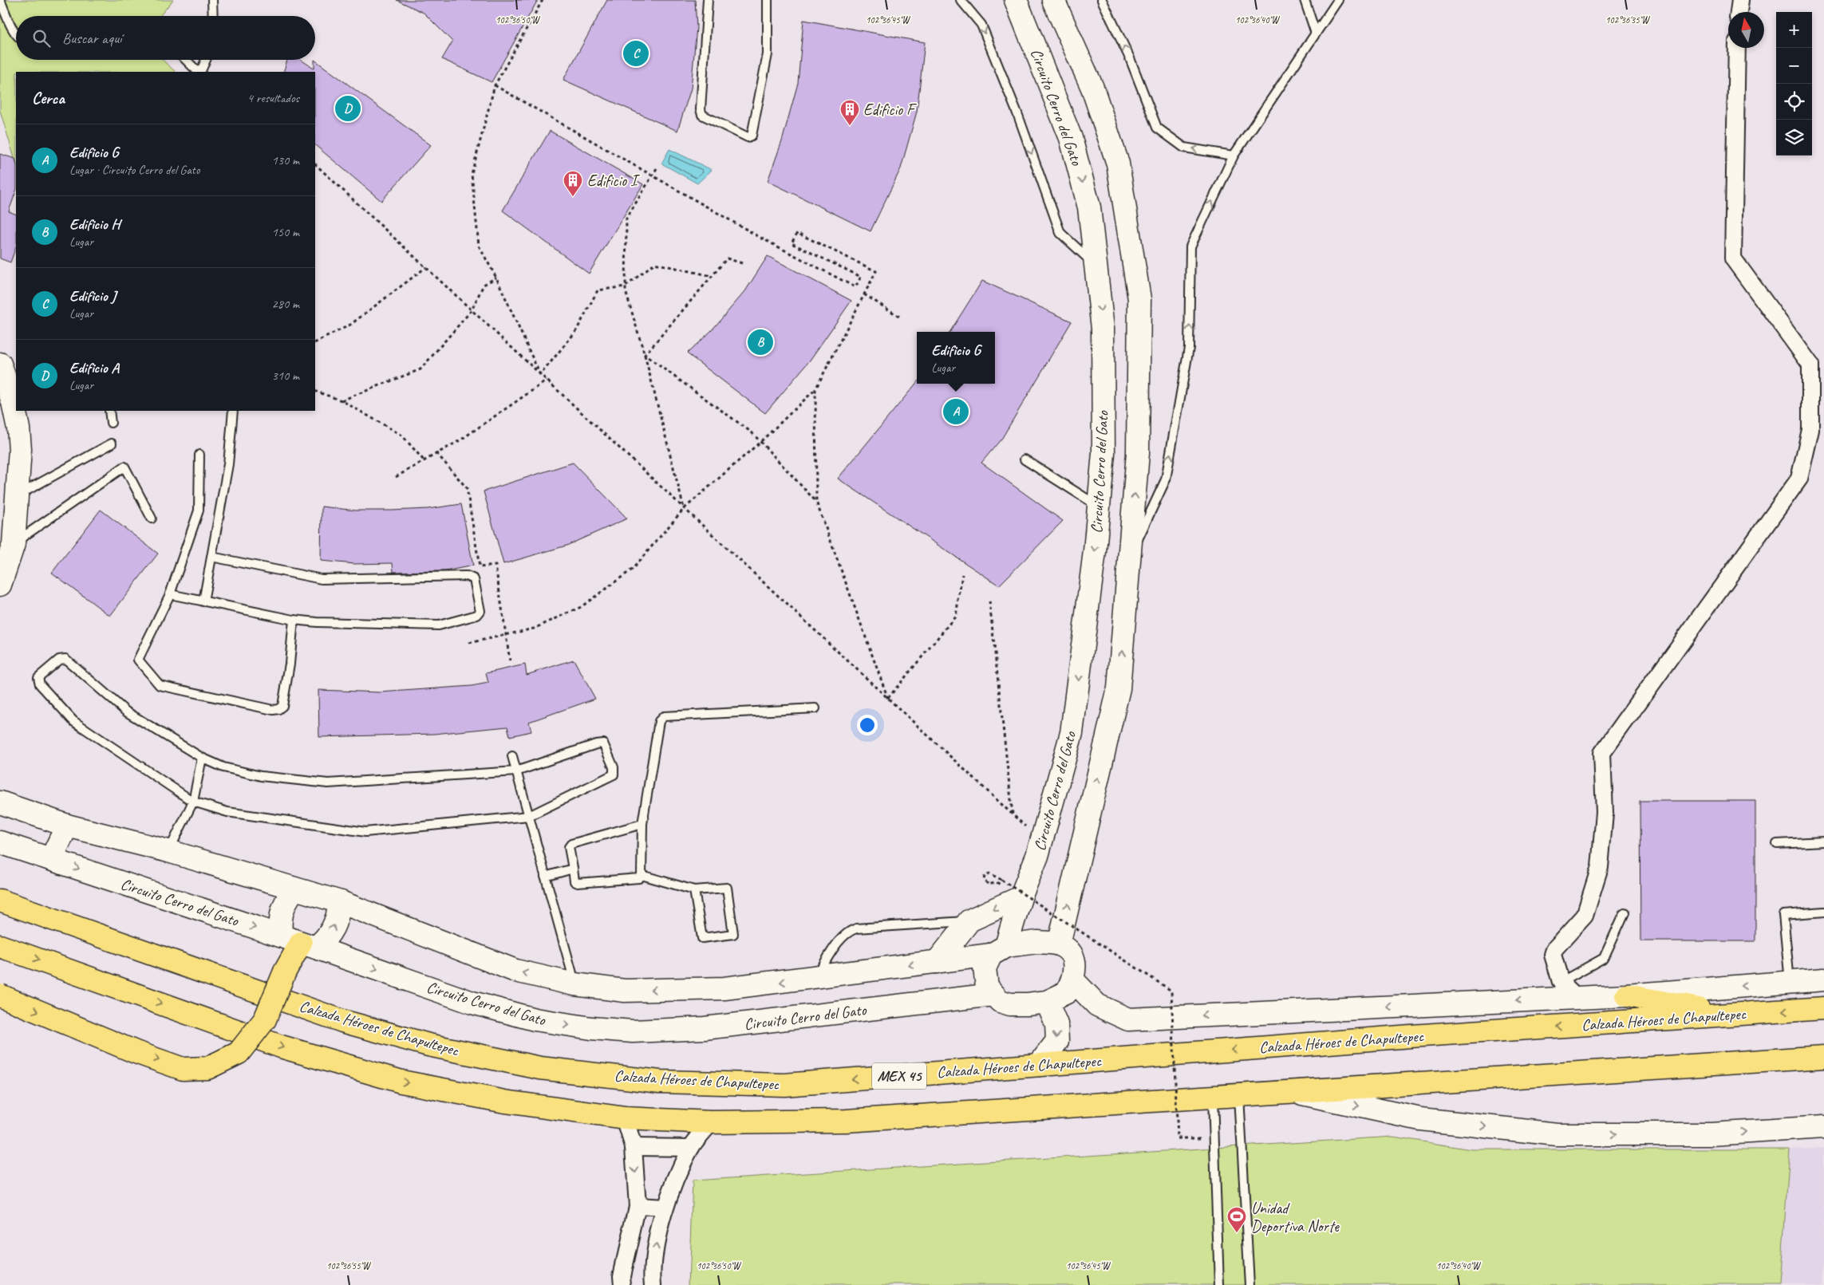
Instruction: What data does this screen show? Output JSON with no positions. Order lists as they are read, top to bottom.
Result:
{
  "streets": {
    "main road": ["Calzada Héroes de Chapultepec", "MEX 45"],
    "street": ["Circuito Cerro del Gato"]
  },
  "places": {
    "building": ["Edificio F", "Edificio I"],
    "sports": ["Unidad Deportiva Norte"]
  },
  "north": "top",
  "page": {
    "map_buttons": ["+", "−"],
    "search": "Buscar aquí",
    "pins": [
      "C",
      "D",
      "B",
      "A"
    ],
    "heading": ["Cerca", "4 resultados"],
    "list": [
      {
        "mark": "A",
        "name": "Edificio G",
        "note": "Lugar · Circuito Cerro del Gato",
        "value": "130 m"
      },
      {
        "mark": "B",
        "name": "Edificio H",
        "note": "Lugar",
        "value": "150 m"
      },
      {
        "mark": "C",
        "name": "Edificio J",
        "note": "Lugar",
        "value": "280 m"
      },
      {
        "mark": "D",
        "name": "Edificio A",
        "note": "Lugar",
        "value": "310 m"
      }
    ],
    "popup": ["Edificio G", "Lugar"]
  },
  "coordinates": [
    "102°36'50\"W",
    "102°36'45\"W",
    "102°36'40\"W",
    "102°36'35\"W",
    "102°36'55\"W"
  ]
}
